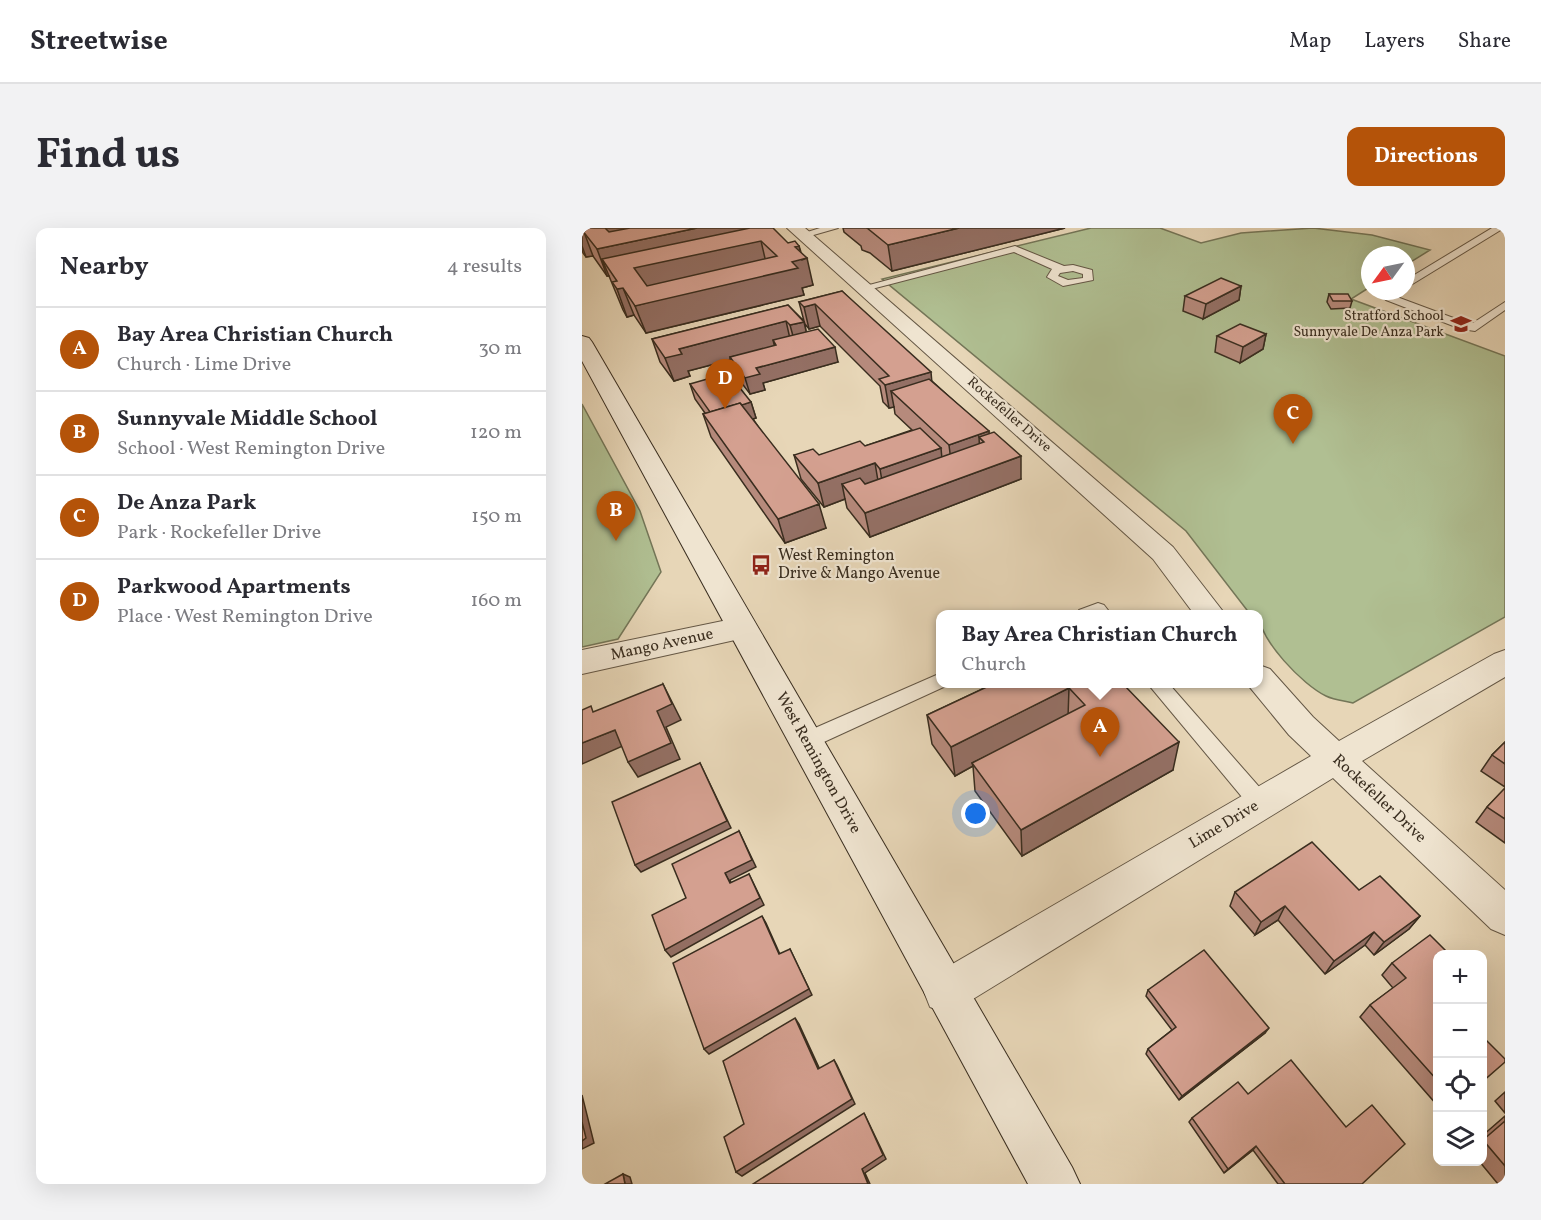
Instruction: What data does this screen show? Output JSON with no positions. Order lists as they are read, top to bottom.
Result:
{
  "streets": {
    "street": [
      "Rockefeller Drive",
      "Mango Avenue",
      "West Remington Drive",
      "Lime Drive"
    ]
  },
  "crossings": [
    ["Rockefeller Drive", "Lime Drive"],
    ["Mango Avenue", "West Remington Drive"],
    ["West Remington Drive", "Lime Drive"]
  ],
  "places": {
    "school or university": ["Stratford School Sunnyvale De Anza Park"],
    "bus stop": ["West Remington Drive & Mango Avenue"]
  },
  "north": "bottom left",
  "page": {
    "header": "Streetwise",
    "nav": ["Map", "Layers", "Share"],
    "title": "Find us",
    "buttons": "Directions",
    "heading": ["Nearby", "4 results"],
    "list": [
      {
        "mark": "A",
        "name": "Bay Area Christian Church",
        "note": "Church · Lime Drive",
        "value": "30 m"
      },
      {
        "mark": "B",
        "name": "Sunnyvale Middle School",
        "note": "School · West Remington Drive",
        "value": "120 m"
      },
      {
        "mark": "C",
        "name": "De Anza Park",
        "note": "Park · Rockefeller Drive",
        "value": "150 m"
      },
      {
        "mark": "D",
        "name": "Parkwood Apartments",
        "note": "Place · West Remington Drive",
        "value": "160 m"
      }
    ],
    "pins": [
      "D",
      "C",
      "B",
      "A"
    ],
    "popup": ["Bay Area Christian Church", "Church"],
    "map_buttons": ["+", "−"]
  }
}
